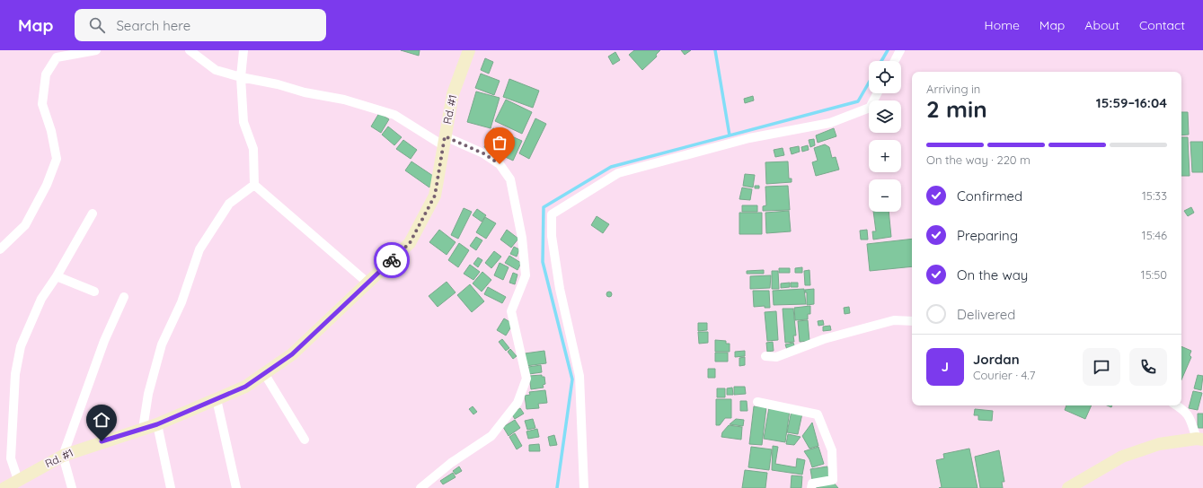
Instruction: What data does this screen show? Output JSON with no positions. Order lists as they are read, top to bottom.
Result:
{
  "streets": {
    "main road": ["Rd. #1"]
  },
  "page": {
    "header": "Map",
    "search": "Search here",
    "nav": [
      "Home",
      "Map",
      "About",
      "Contact"
    ],
    "map_buttons": ["+", "−"],
    "heading": ["2 min", "Arriving in", "15:59–16:04"],
    "panel": ["Jordan", "Courier · 4.7"],
    "bar": "On the way · 220 m",
    "list": [
      ["Confirmed", "15:33"],
      ["Preparing", "15:46"],
      ["On the way", "15:50"],
      "Delivered"
    ],
    "round": "J"
  }
}
